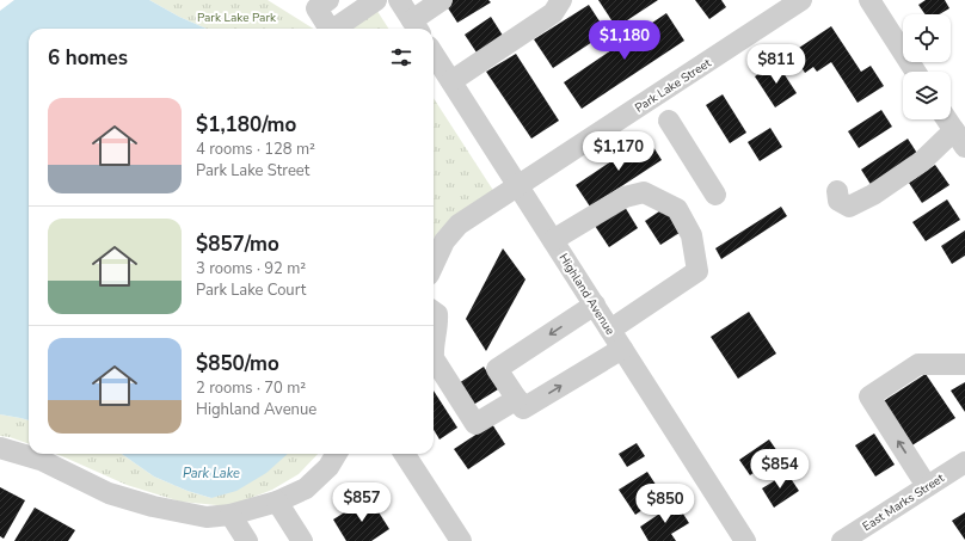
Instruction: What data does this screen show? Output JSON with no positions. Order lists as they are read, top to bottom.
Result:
{
  "streets": {
    "street": ["Park Lake Street", "Highland Avenue", "East Marks Street"]
  },
  "crossings": [
    ["Park Lake Street", "Highland Avenue"]
  ],
  "water": ["Park Lake"],
  "parks": ["Park Lake Park"],
  "page": {
    "price": [
      "$1,180",
      "$811",
      "$1,170",
      "$854",
      "$857",
      "$850"
    ],
    "heading": "6 homes",
    "list": [
      {
        "name": "$1,180/mo",
        "note": "4 rooms · 128 m² · Park Lake Street"
      },
      {
        "name": "$857/mo",
        "note": "3 rooms · 92 m² · Park Lake Court"
      },
      {
        "name": "$850/mo",
        "note": "2 rooms · 70 m² · Highland Avenue"
      }
    ]
  }
}
